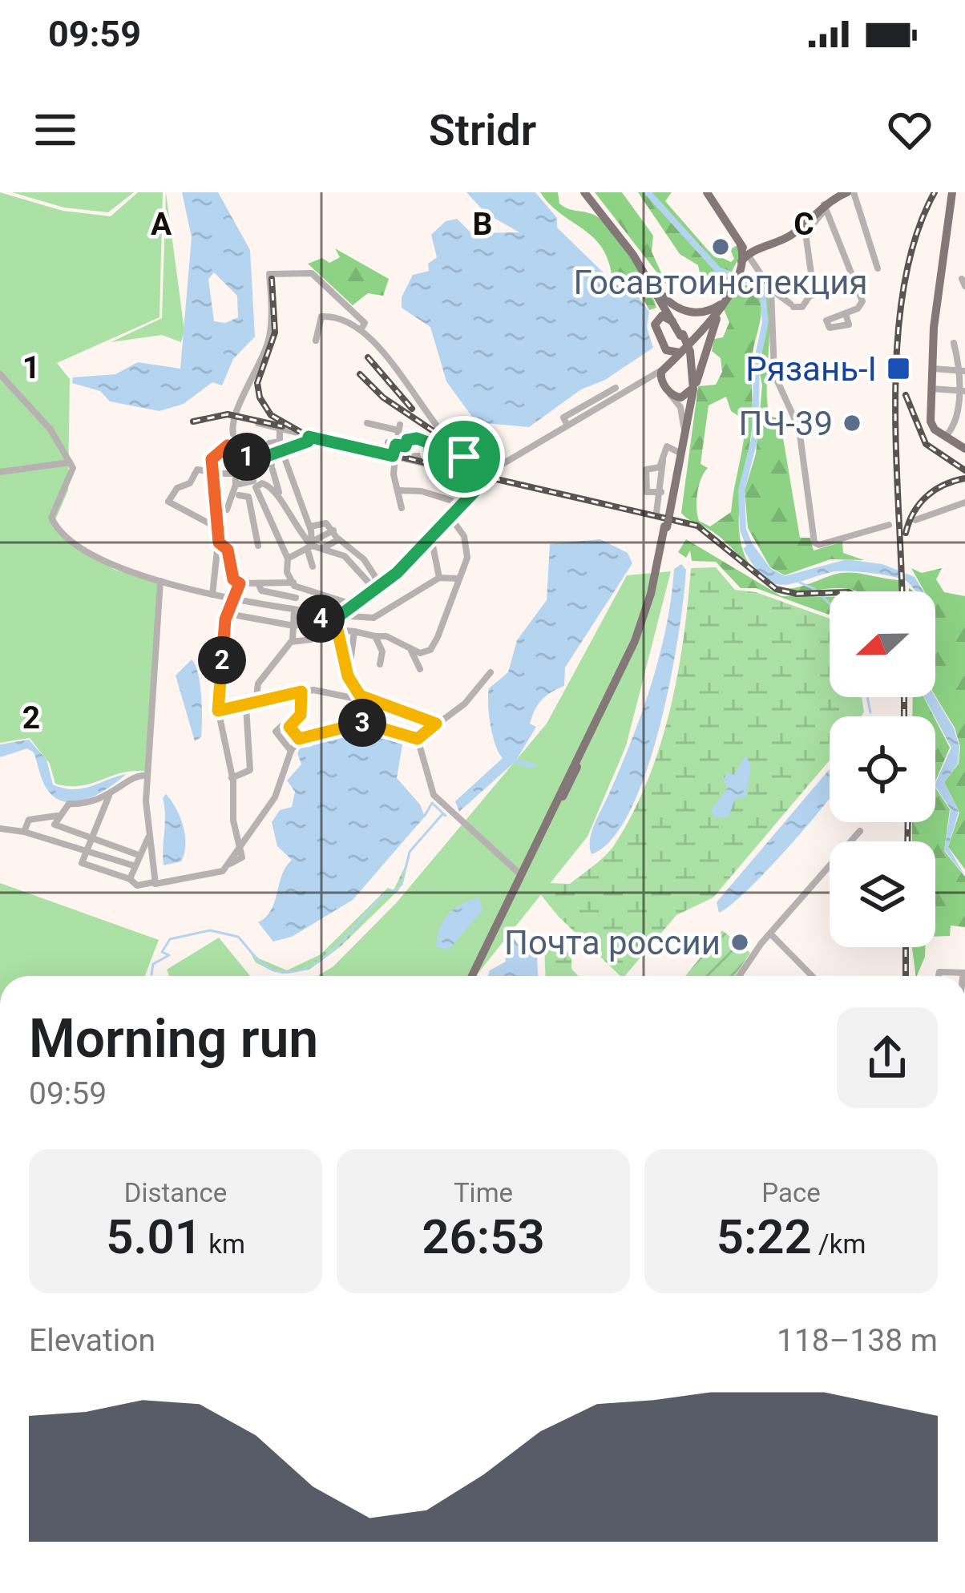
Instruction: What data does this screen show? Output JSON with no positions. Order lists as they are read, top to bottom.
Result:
{
  "places": {
    "other": ["Госавтоинспекция", "ПЧ-39", "Почта россии"],
    "transit": ["Рязань-I"]
  },
  "north": "left",
  "page": {
    "status": "09:59",
    "header": "Stridr",
    "pins": [
      "1",
      "4",
      "2",
      "3"
    ],
    "heading": ["Morning run", "09:59"],
    "stats": [
      ["Distance", "5.01 km"],
      ["Time", "26:53"],
      ["Pace", "5:22 /km"]
    ],
    "chart": ["Elevation", "118–138 m"]
  },
  "grid": {
    "columns": ["A", "B", "C"],
    "rows": ["1", "2"]
  }
}
